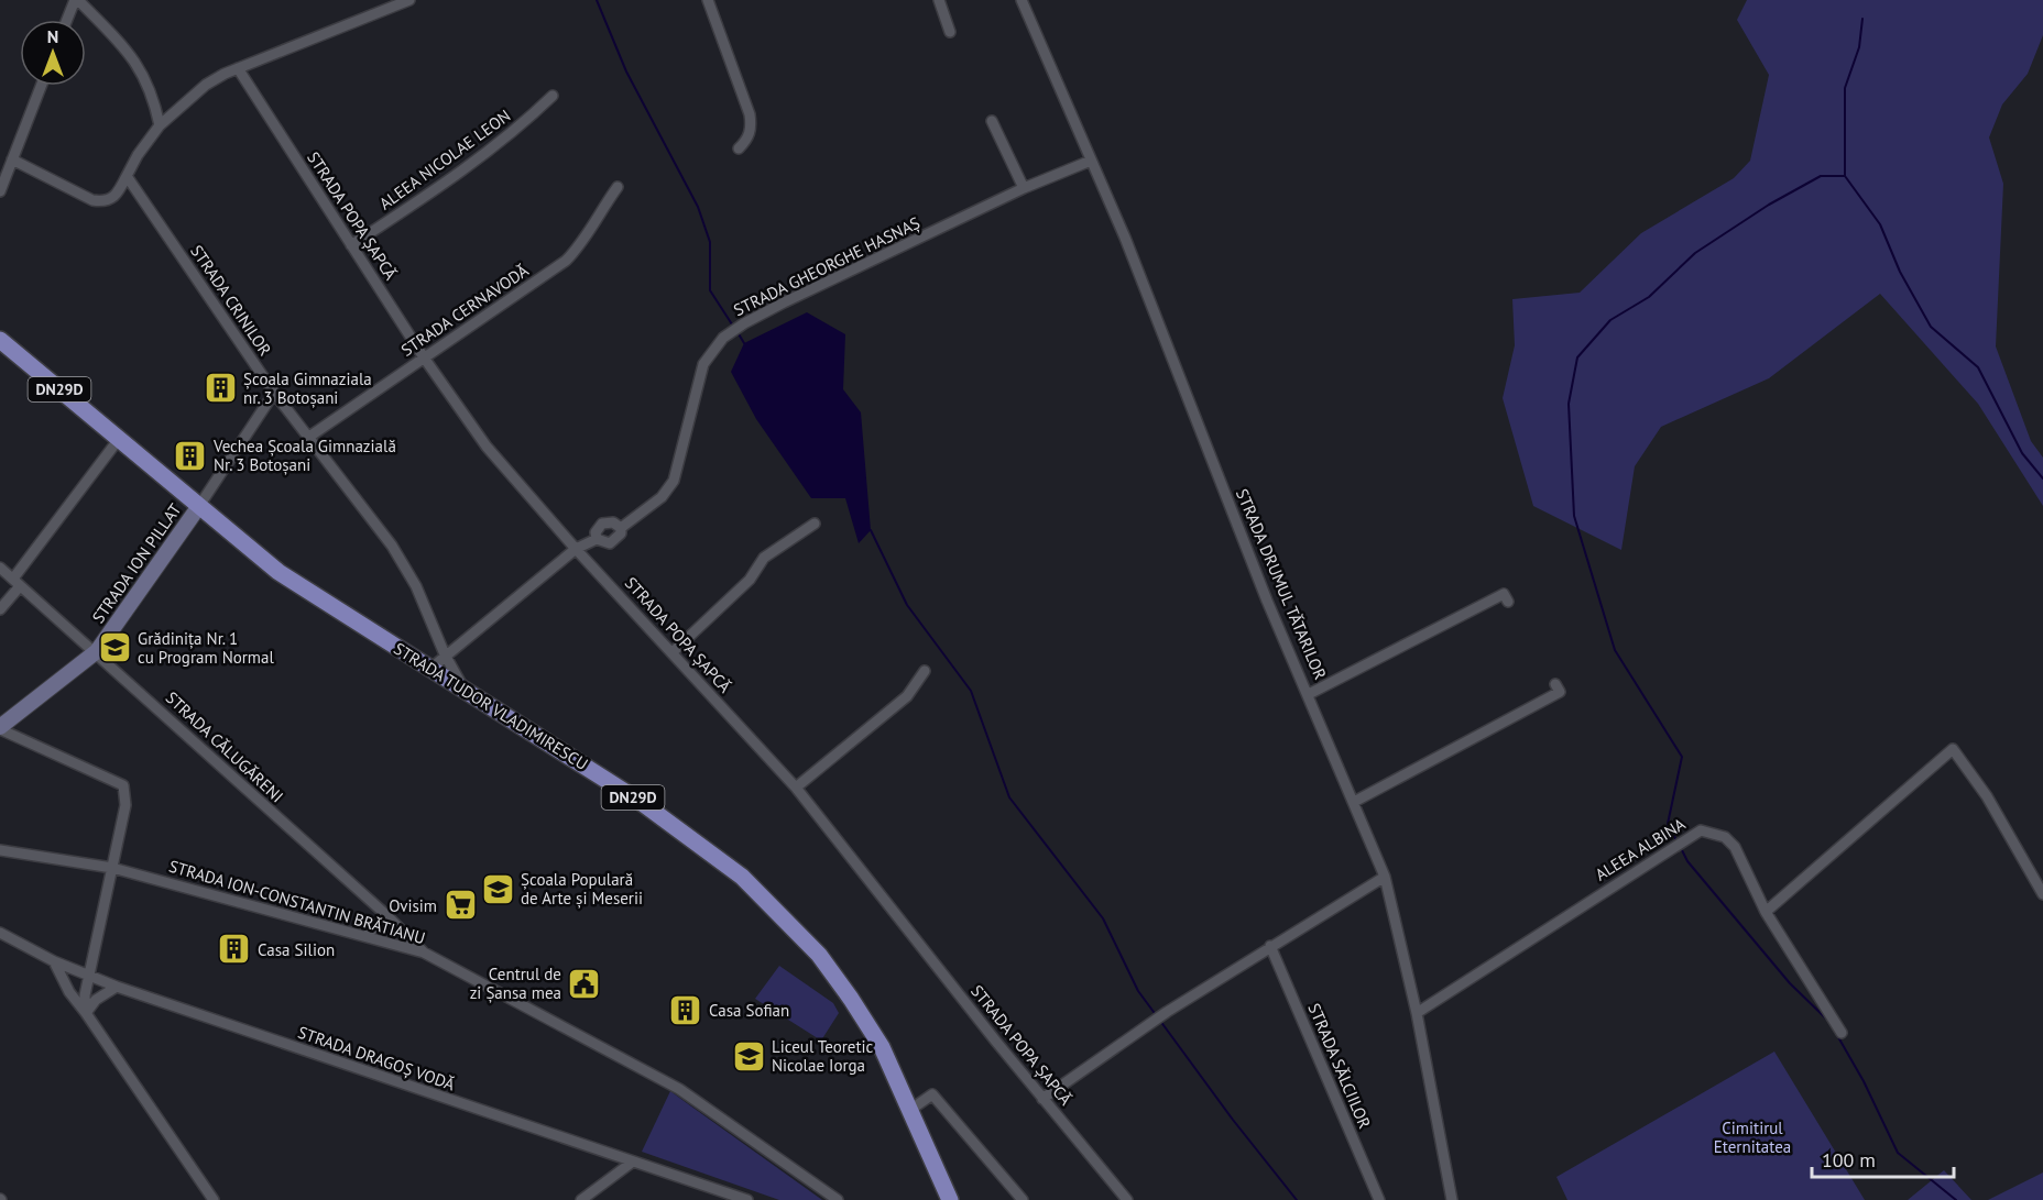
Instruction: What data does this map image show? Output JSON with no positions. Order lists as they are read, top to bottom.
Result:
{
  "streets": {
    "main road": ["DN29D", "STRADA ION PILLAT", "STRADA TUDOR VLADIMIRESCU"],
    "street": [
      "ALEEA NICOLAE LEON",
      "STRADA POPA ȘAPCĂ",
      "STRADA GHEORGHE HASNAȘ",
      "STRADA CRINILOR",
      "STRADA CERNAVODĂ",
      "STRADA DRUMUL TĂTARILOR",
      "STRADA CĂLUGĂRENI",
      "ALEEA ALBINA",
      "STRADA ION-CONSTANTIN BRĂTIANU",
      "STRADA DRAGOȘ VODĂ",
      "STRADA SĂLCIILOR"
    ]
  },
  "crossings": [
    ["ALEEA NICOLAE LEON", "STRADA POPA ȘAPCĂ"],
    ["STRADA POPA ȘAPCĂ", "STRADA GHEORGHE HASNAȘ"],
    ["STRADA POPA ȘAPCĂ", "STRADA CERNAVODĂ"],
    ["STRADA GHEORGHE HASNAȘ", "STRADA CRINILOR"],
    ["STRADA GHEORGHE HASNAȘ", "STRADA DRUMUL TĂTARILOR"],
    ["STRADA GHEORGHE HASNAȘ", "STRADA TUDOR VLADIMIRESCU"],
    ["STRADA CRINILOR", "STRADA CERNAVODĂ"],
    ["STRADA CRINILOR", "STRADA ION PILLAT"],
    ["STRADA CRINILOR", "STRADA TUDOR VLADIMIRESCU"],
    ["STRADA ION PILLAT", "STRADA TUDOR VLADIMIRESCU"],
    ["STRADA ION PILLAT", "STRADA CĂLUGĂRENI"],
    ["STRADA DRUMUL TĂTARILOR", "ALEEA ALBINA"],
    ["STRADA CĂLUGĂRENI", "STRADA ION-CONSTANTIN BRĂTIANU"]
  ],
  "parks": ["Cimitirul Eternitatea"],
  "places": {
    "building": [
      "Școala Gimnaziala nr. 3 Botoșani",
      "Vechea Școala Gimnazială Nr. 3 Botoșani",
      "Casa Silion",
      "Casa Sofian"
    ],
    "school or university": ["Grădinița Nr. 1 cu Program Normal", "Școala Populară de Arte și Meserii", "Liceul Teoretic Nicolae Iorga"],
    "supermarket": ["Ovisim"],
    "public building": ["Centrul de zi Șansa mea"]
  },
  "scale_bar": "100 m",
  "north": "top"
}
